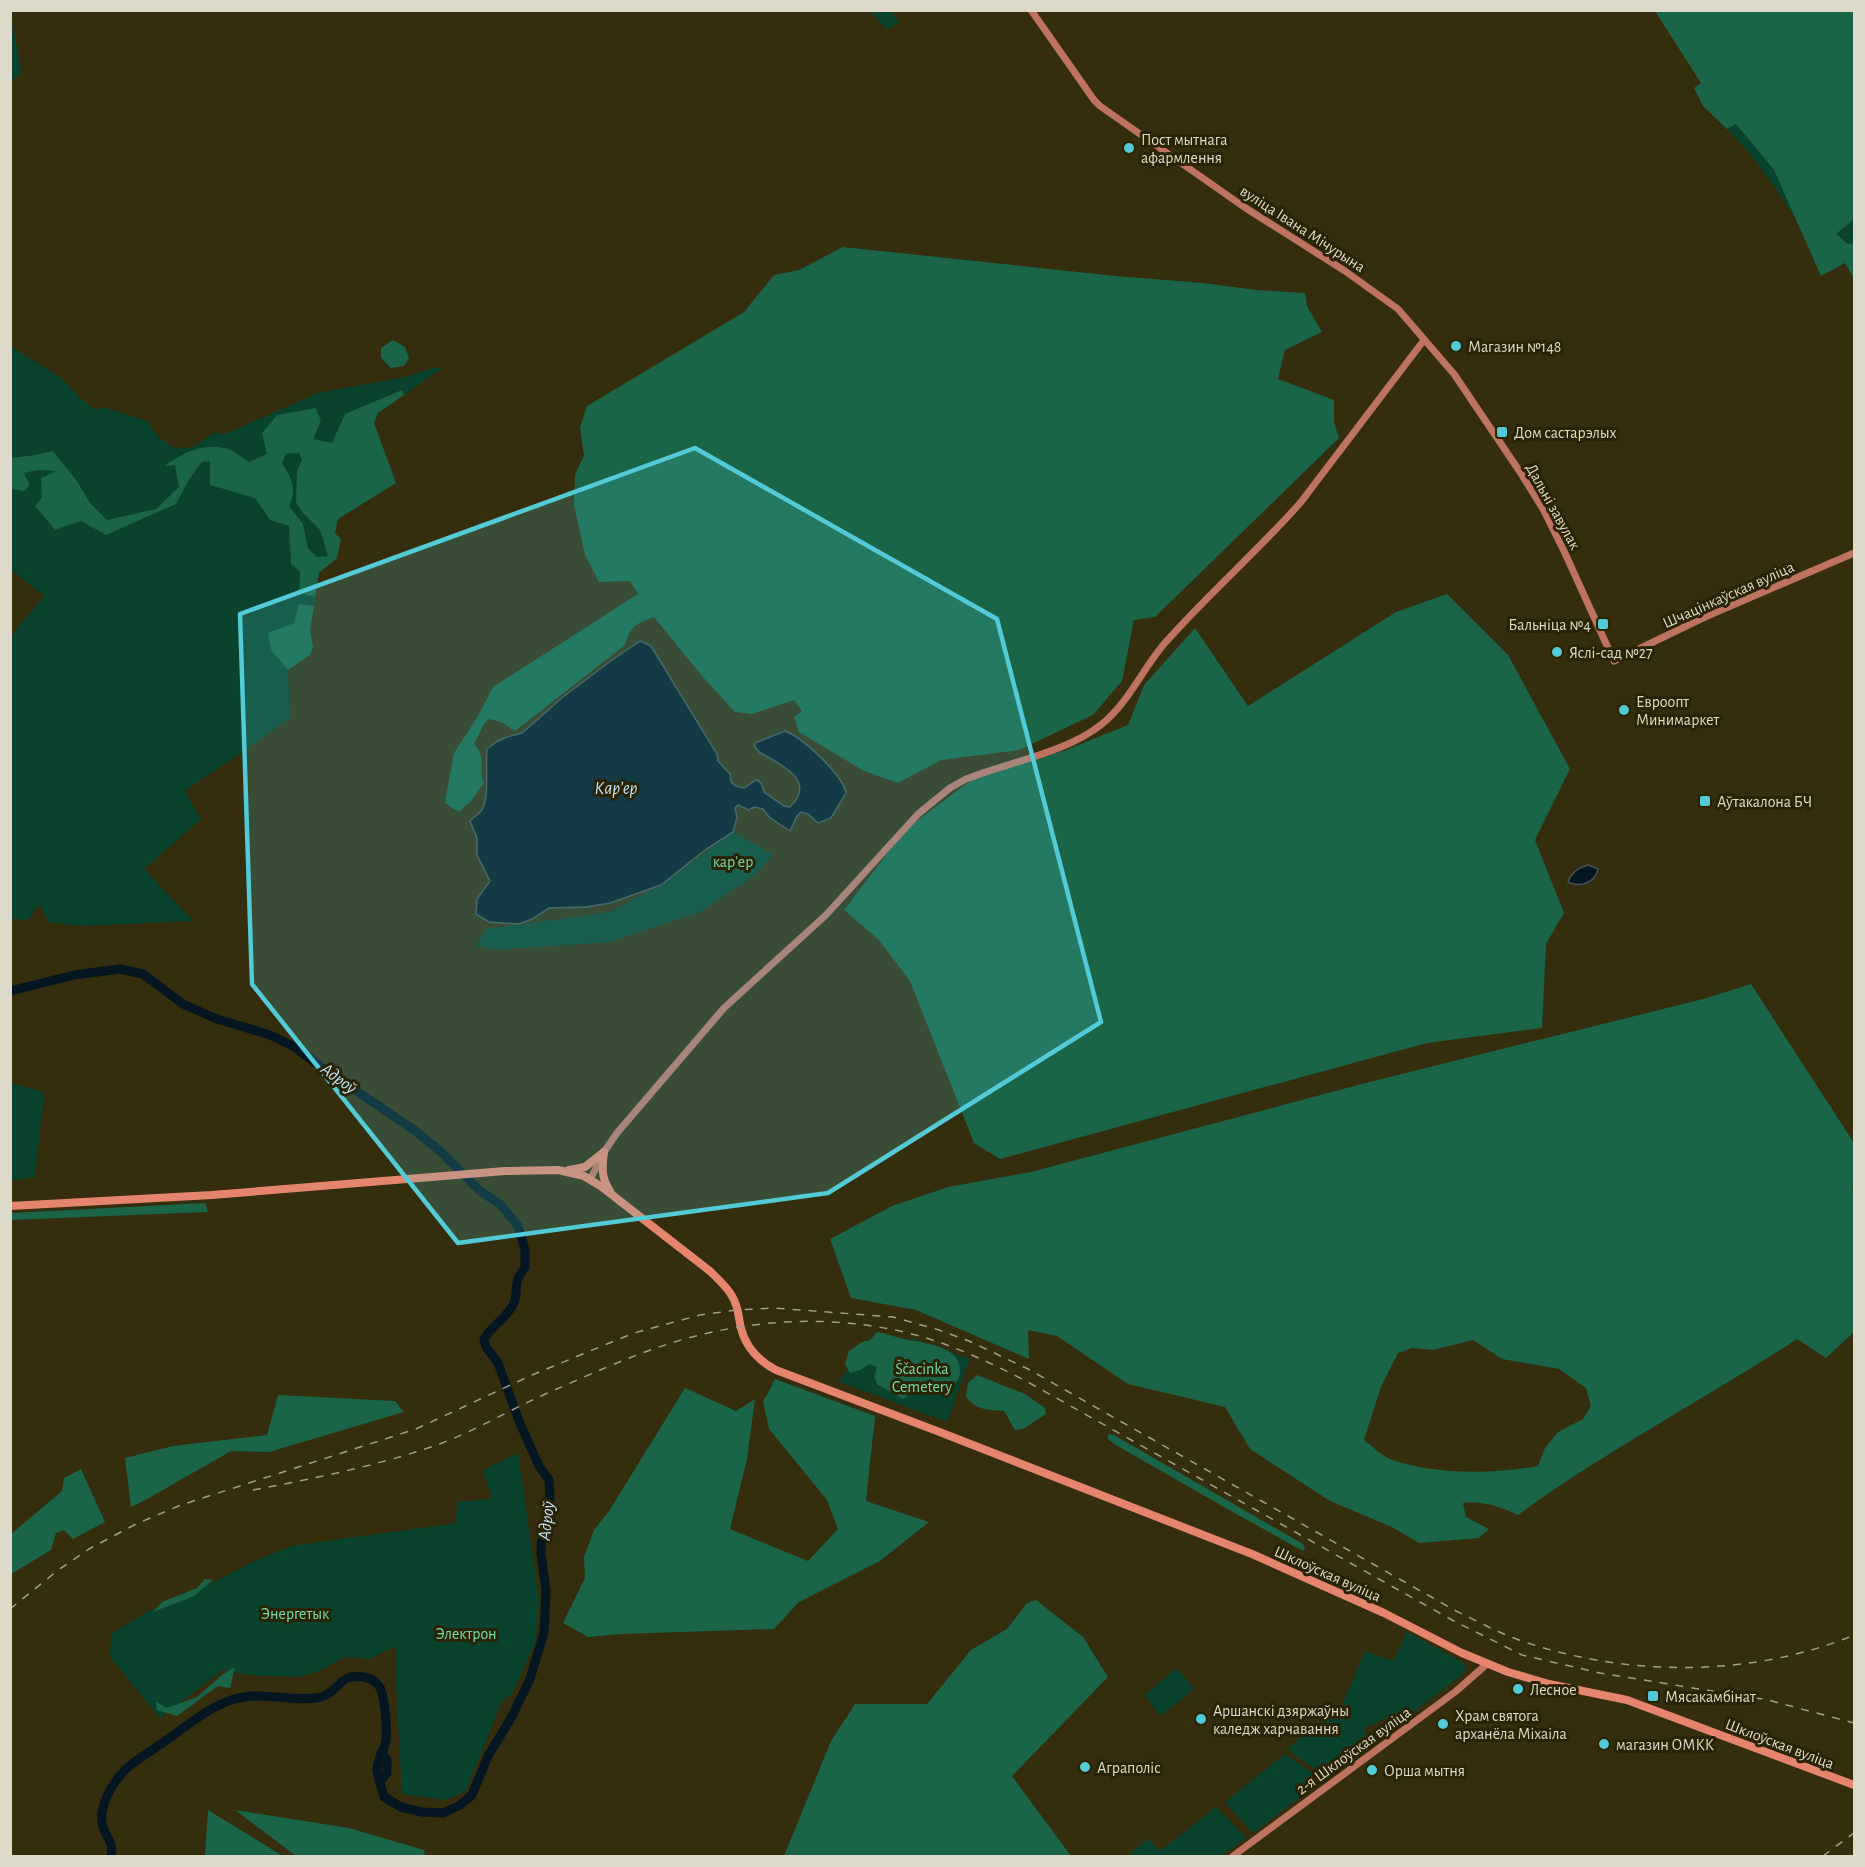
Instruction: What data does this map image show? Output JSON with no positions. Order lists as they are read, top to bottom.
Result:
{
  "streets": {
    "main road": ["Шклоўская вуліца"],
    "street": [
      "вуліца Івана Мічурына",
      "Дальні завулак",
      "Шчацінкаўская вуліца",
      "2-я Шклоўская вуліца"
    ]
  },
  "crossings": [
    ["вуліца Івана Мічурына", "Дальні завулак"],
    ["Дальні завулак", "Шчацінкаўская вуліца"],
    ["Шклоўская вуліца", "2-я Шклоўская вуліца"]
  ],
  "water": ["Карʼер", "Адроў"],
  "parks": [
    "карʼер",
    "Ščacinka Cemetery",
    "Энергетык",
    "Электрон"
  ],
  "places": {
    "other": [
      "Пост мытнага афармлення",
      "Магазин №148",
      "Яслі-сад №27",
      "Евроопт Минимаркет",
      "Лесное",
      "Аршанскі дзяржаўны каледж харчавання",
      "Храм святога арханёла Міхаіла",
      "магазин ОМКК",
      "Аграполіс",
      "Орша мытня"
    ],
    "transit": [
      "Дом састарэлых",
      "Бальніца №4",
      "Аўтакалона БЧ",
      "Мясакамбінат"
    ]
  }
}
